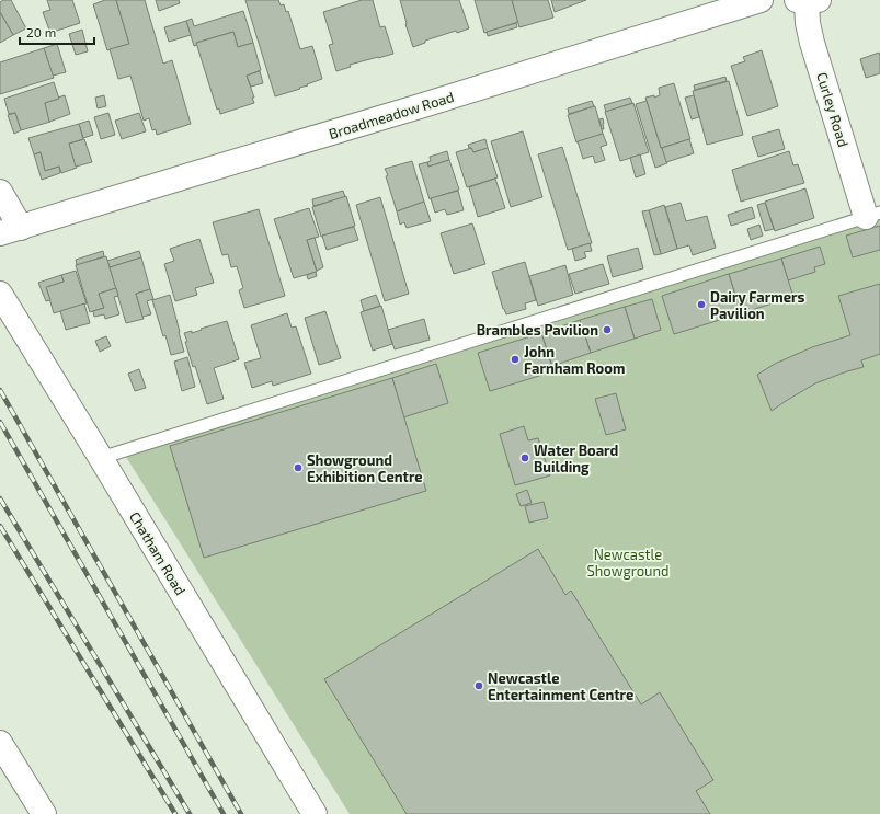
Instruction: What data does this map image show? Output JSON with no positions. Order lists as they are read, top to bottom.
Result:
{
  "streets": {
    "street": ["Curley Road", "Broadmeadow Road", "Chatham Road"]
  },
  "parks": ["Newcastle Showground"],
  "places": [
    "Dairy Farmers Pavilion",
    "Brambles Pavilion",
    "John Farnham Room",
    "Water Board Building",
    "Showground Exhibition Centre",
    "Newcastle Entertainment Centre"
  ],
  "scale_bar": "20 m"
}
